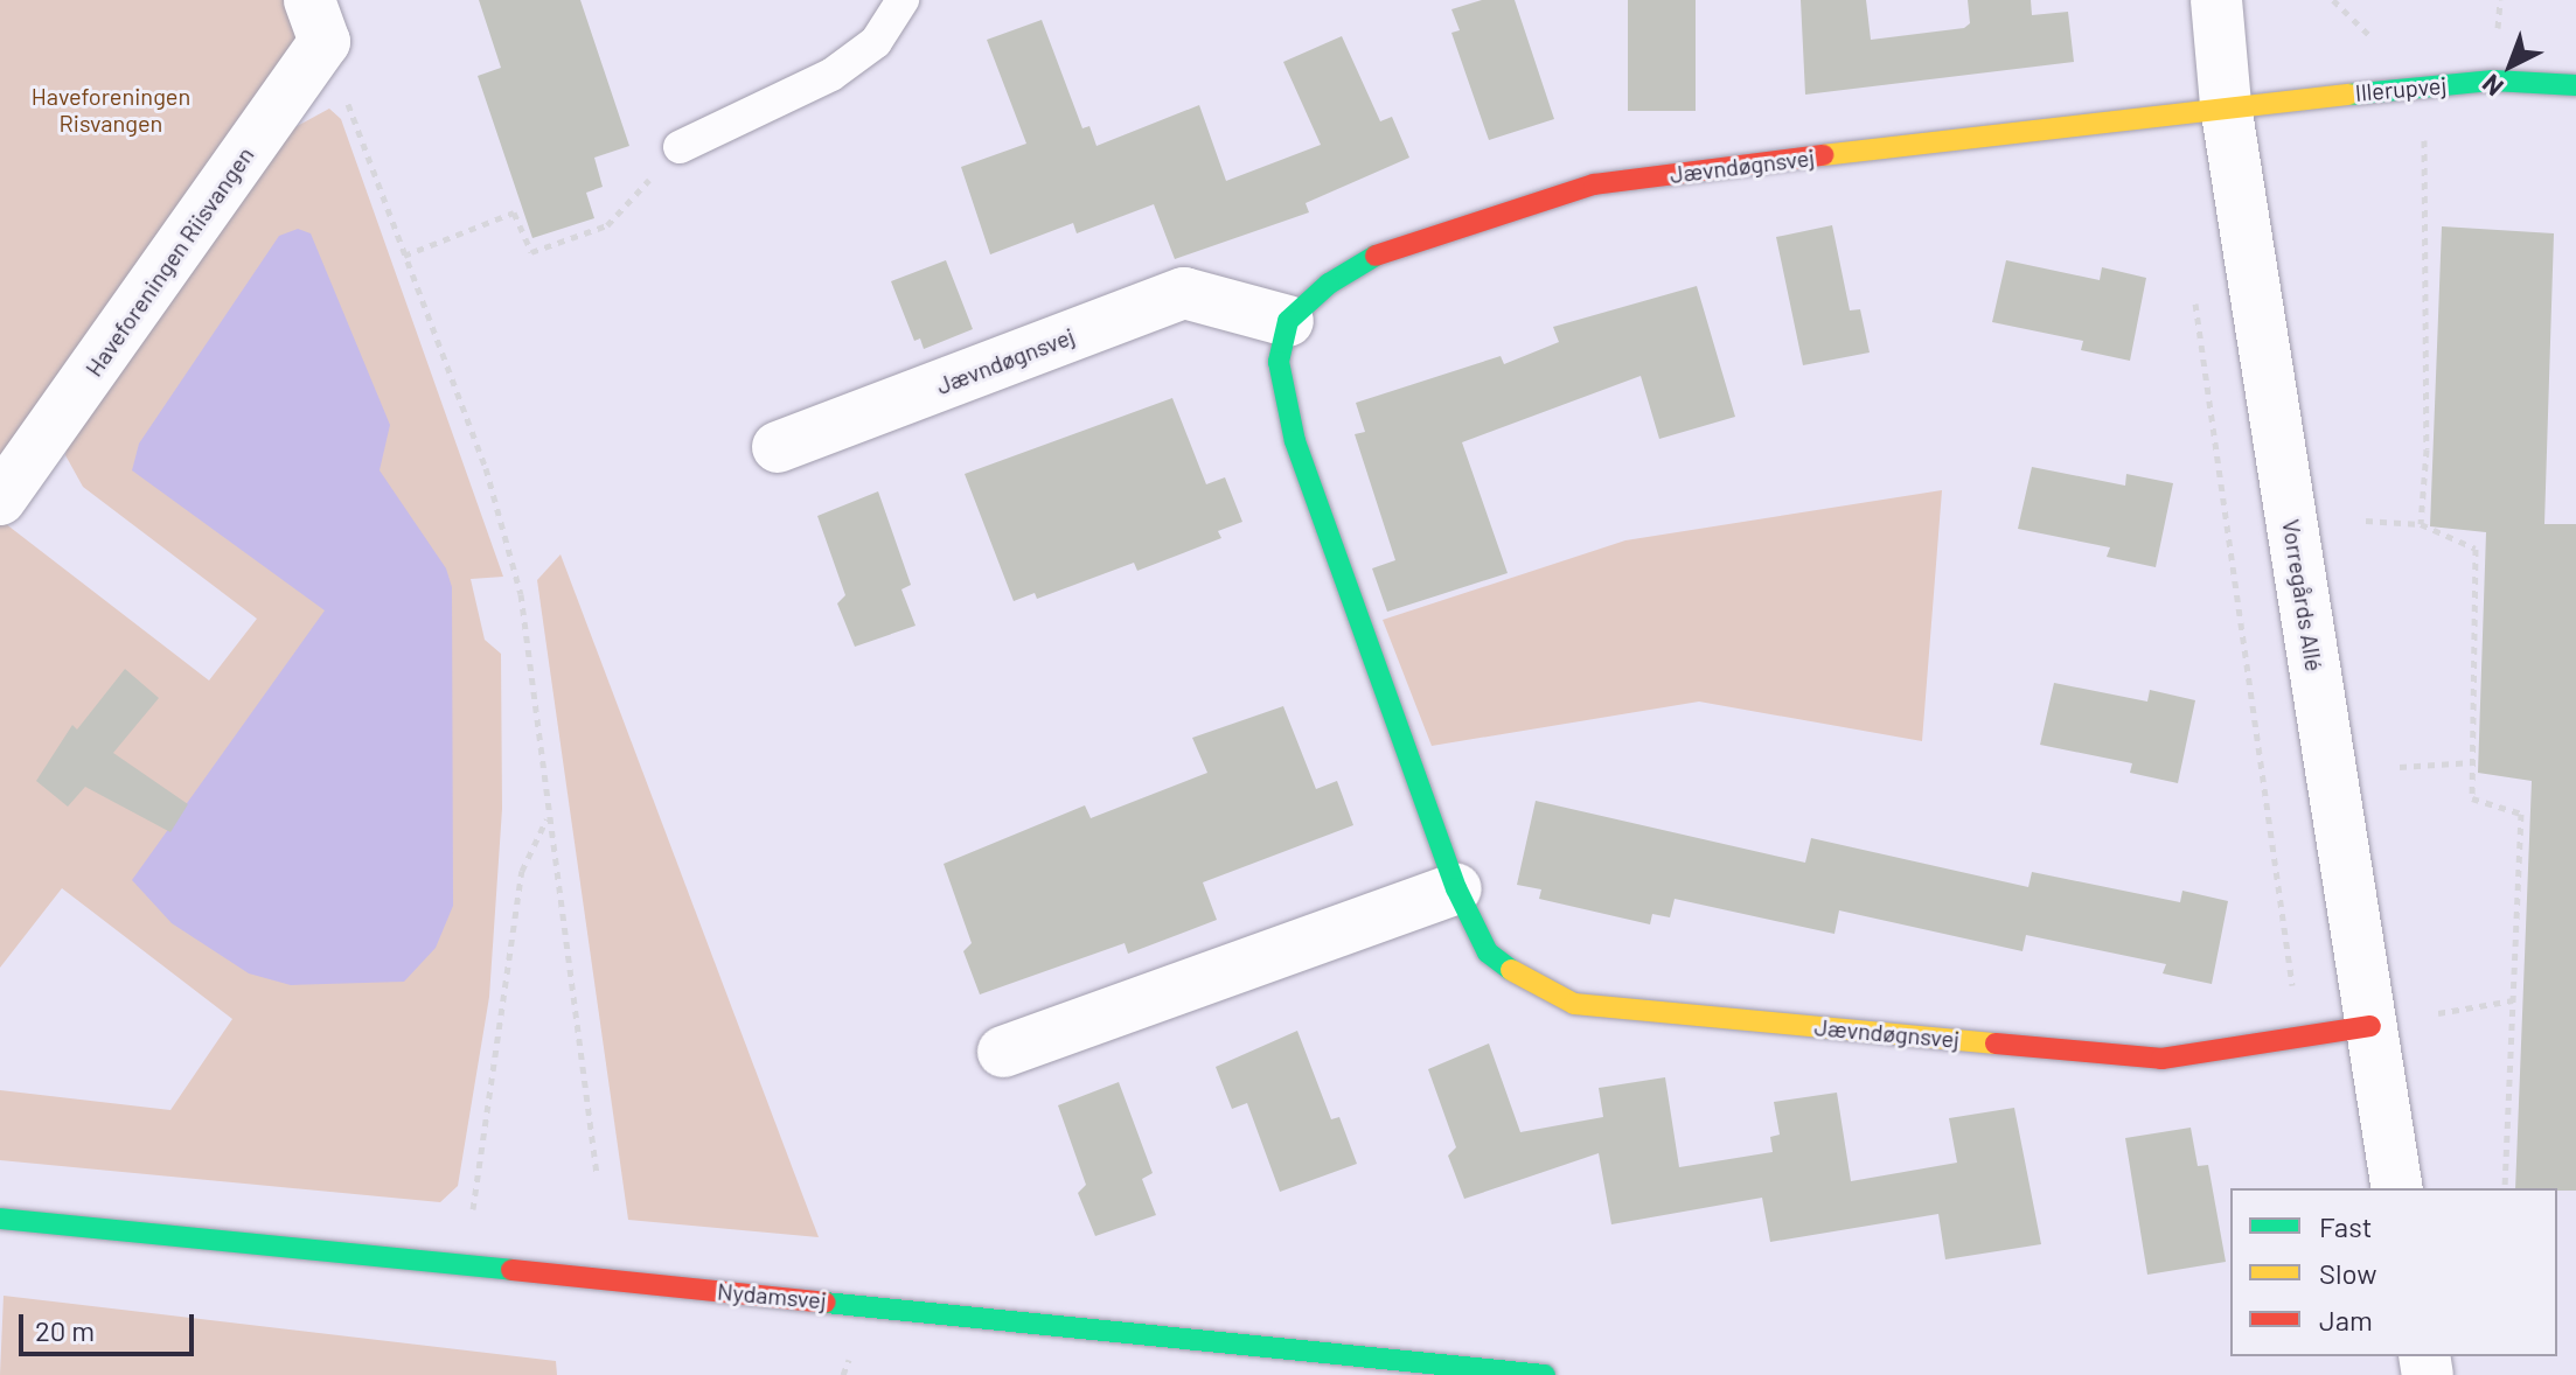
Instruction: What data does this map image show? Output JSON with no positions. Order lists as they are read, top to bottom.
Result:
{
  "streets": {
    "street": [
      "Illerupvej",
      "Jævndøgnsvej",
      "Haveforeningen Riisvangen",
      "Vorregårds Allé",
      "Nydamsvej"
    ]
  },
  "crossings": [
    ["Illerupvej", "Jævndøgnsvej"],
    ["Illerupvej", "Vorregårds Allé"],
    ["Jævndøgnsvej", "Vorregårds Allé"]
  ],
  "parks": ["Haveforeningen Risvangen"],
  "legend": ["Fast", "Slow", "Jam"],
  "scale_bar": "20 m",
  "north": "bottom left"
}
